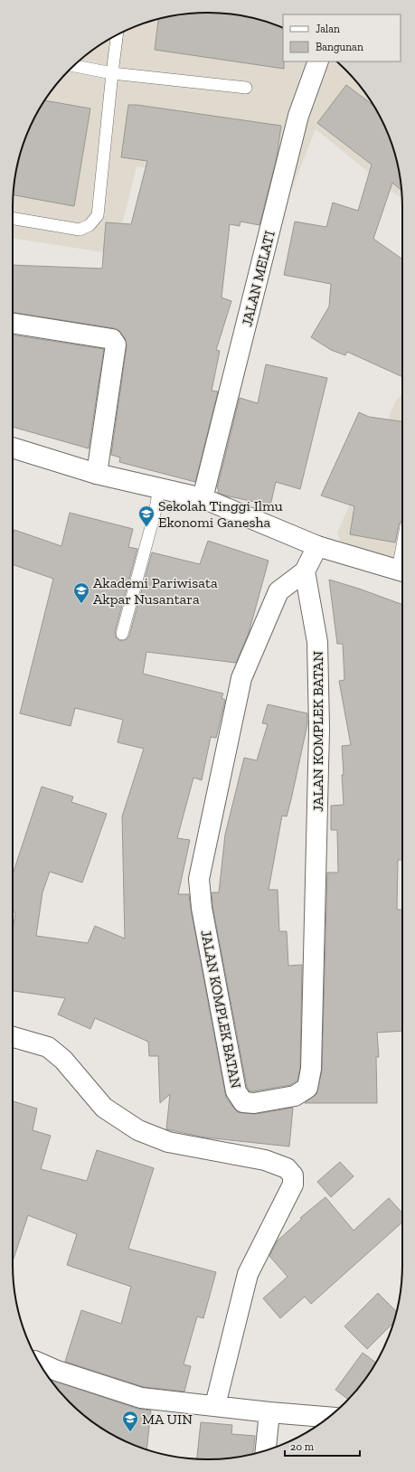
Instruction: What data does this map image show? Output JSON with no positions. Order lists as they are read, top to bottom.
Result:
{
  "streets": {
    "street": ["JALAN MELATI", "JALAN KOMPLEK BATAN"]
  },
  "places": {
    "school or university": ["Sekolah Tinggi Ilmu Ekonomi Ganesha", "Akademi Pariwisata Akpar Nusantara", "MA UIN"]
  },
  "legend": ["Jalan", "Bangunan"],
  "scale_bar": "20 m"
}
